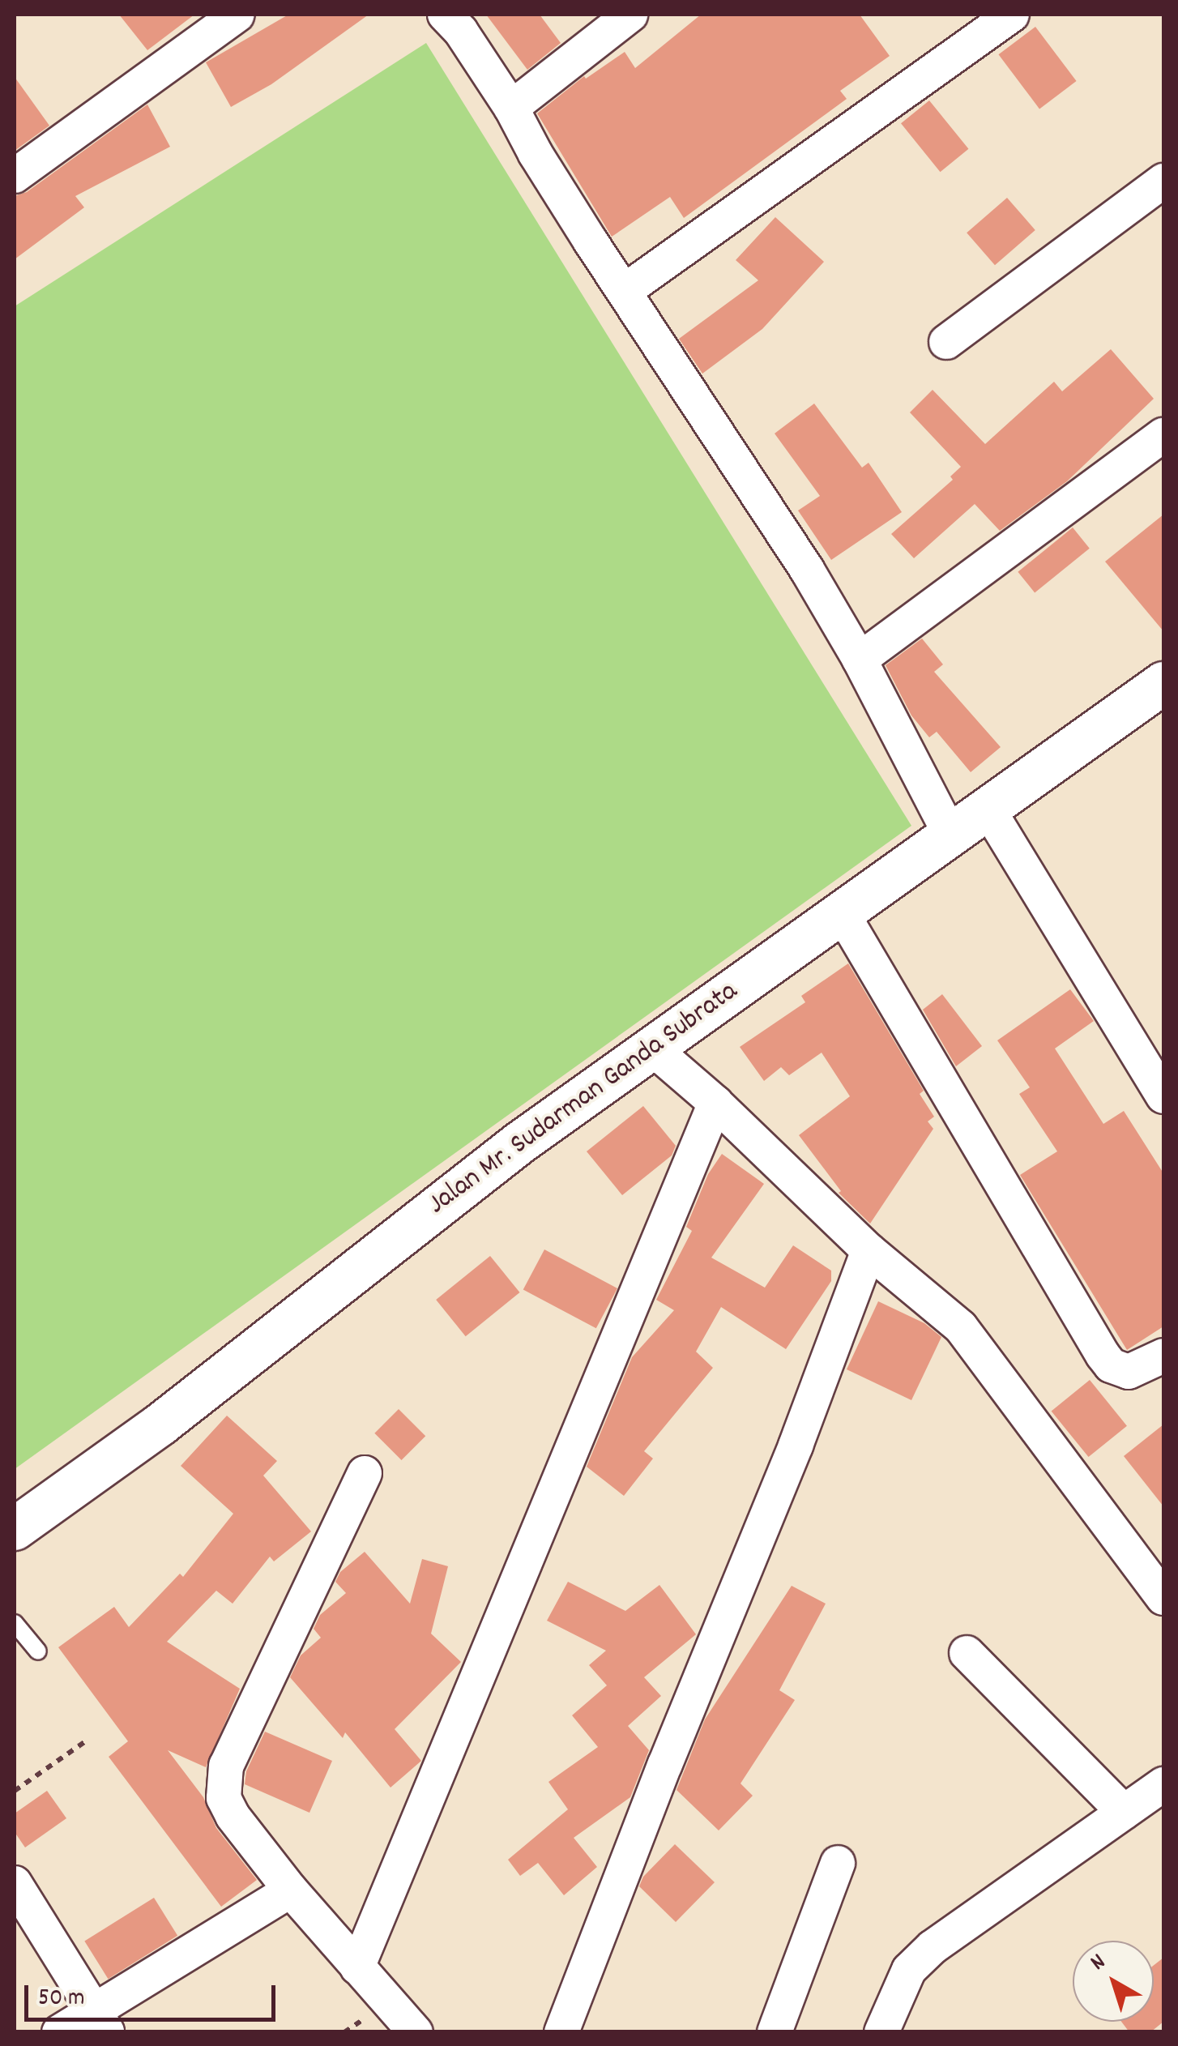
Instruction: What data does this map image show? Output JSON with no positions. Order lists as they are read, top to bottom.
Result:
{
  "streets": {
    "street": ["Jalan Mr. Sudarman Ganda Subrata"]
  },
  "scale_bar": "50 m",
  "north": "top left"
}
